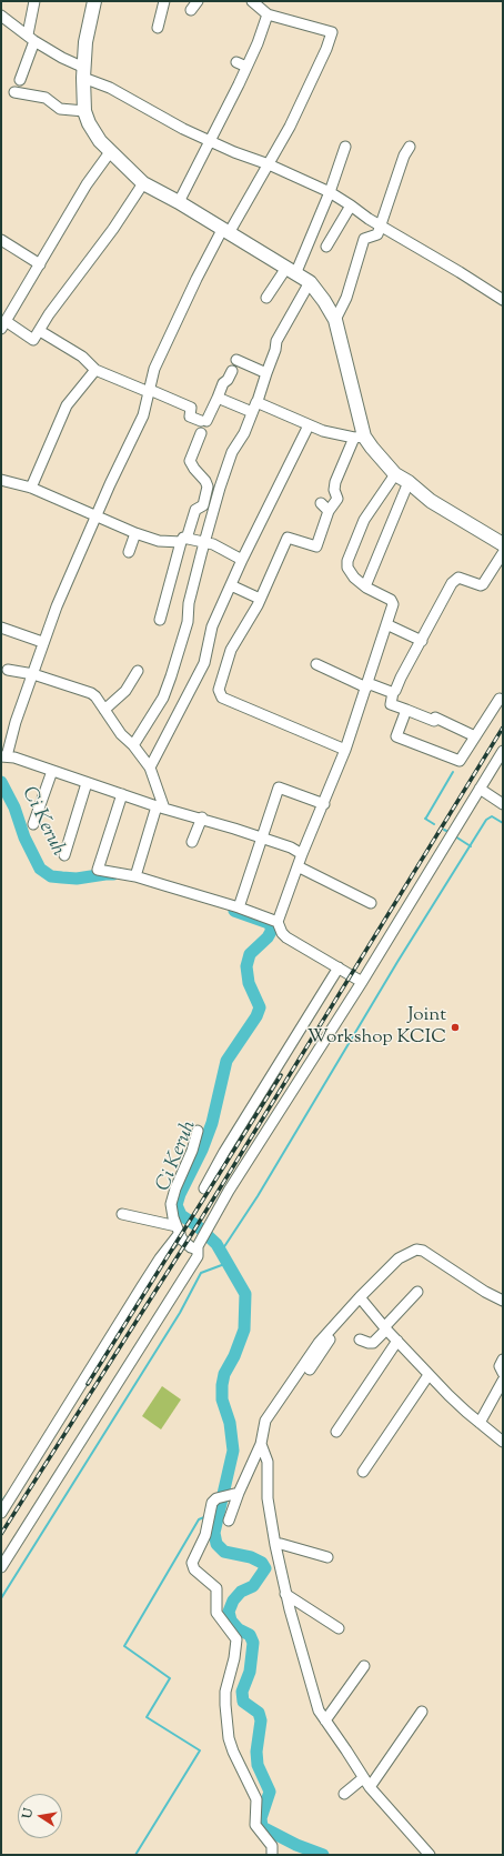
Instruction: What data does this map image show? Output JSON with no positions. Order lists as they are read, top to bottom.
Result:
{
  "water": ["Ci Keruh"],
  "places": ["Joint Workshop KCIC"],
  "north": "left"
}
